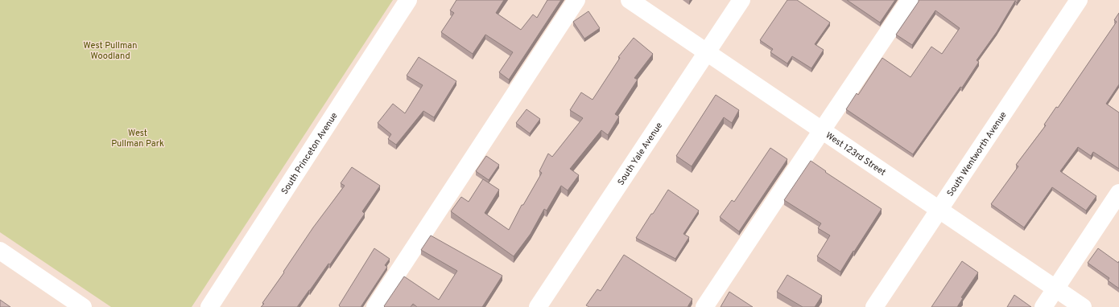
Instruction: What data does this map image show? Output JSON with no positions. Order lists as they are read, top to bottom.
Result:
{
  "streets": {
    "street": [
      "South Princeton Avenue",
      "South Yale Avenue",
      "West 123rd Street",
      "South Wentworth Avenue"
    ]
  },
  "crossings": [
    ["South Yale Avenue", "West 123rd Street"],
    ["West 123rd Street", "South Wentworth Avenue"]
  ],
  "parks": ["West Pullman Woodland", "West Pullman Park"]
}
